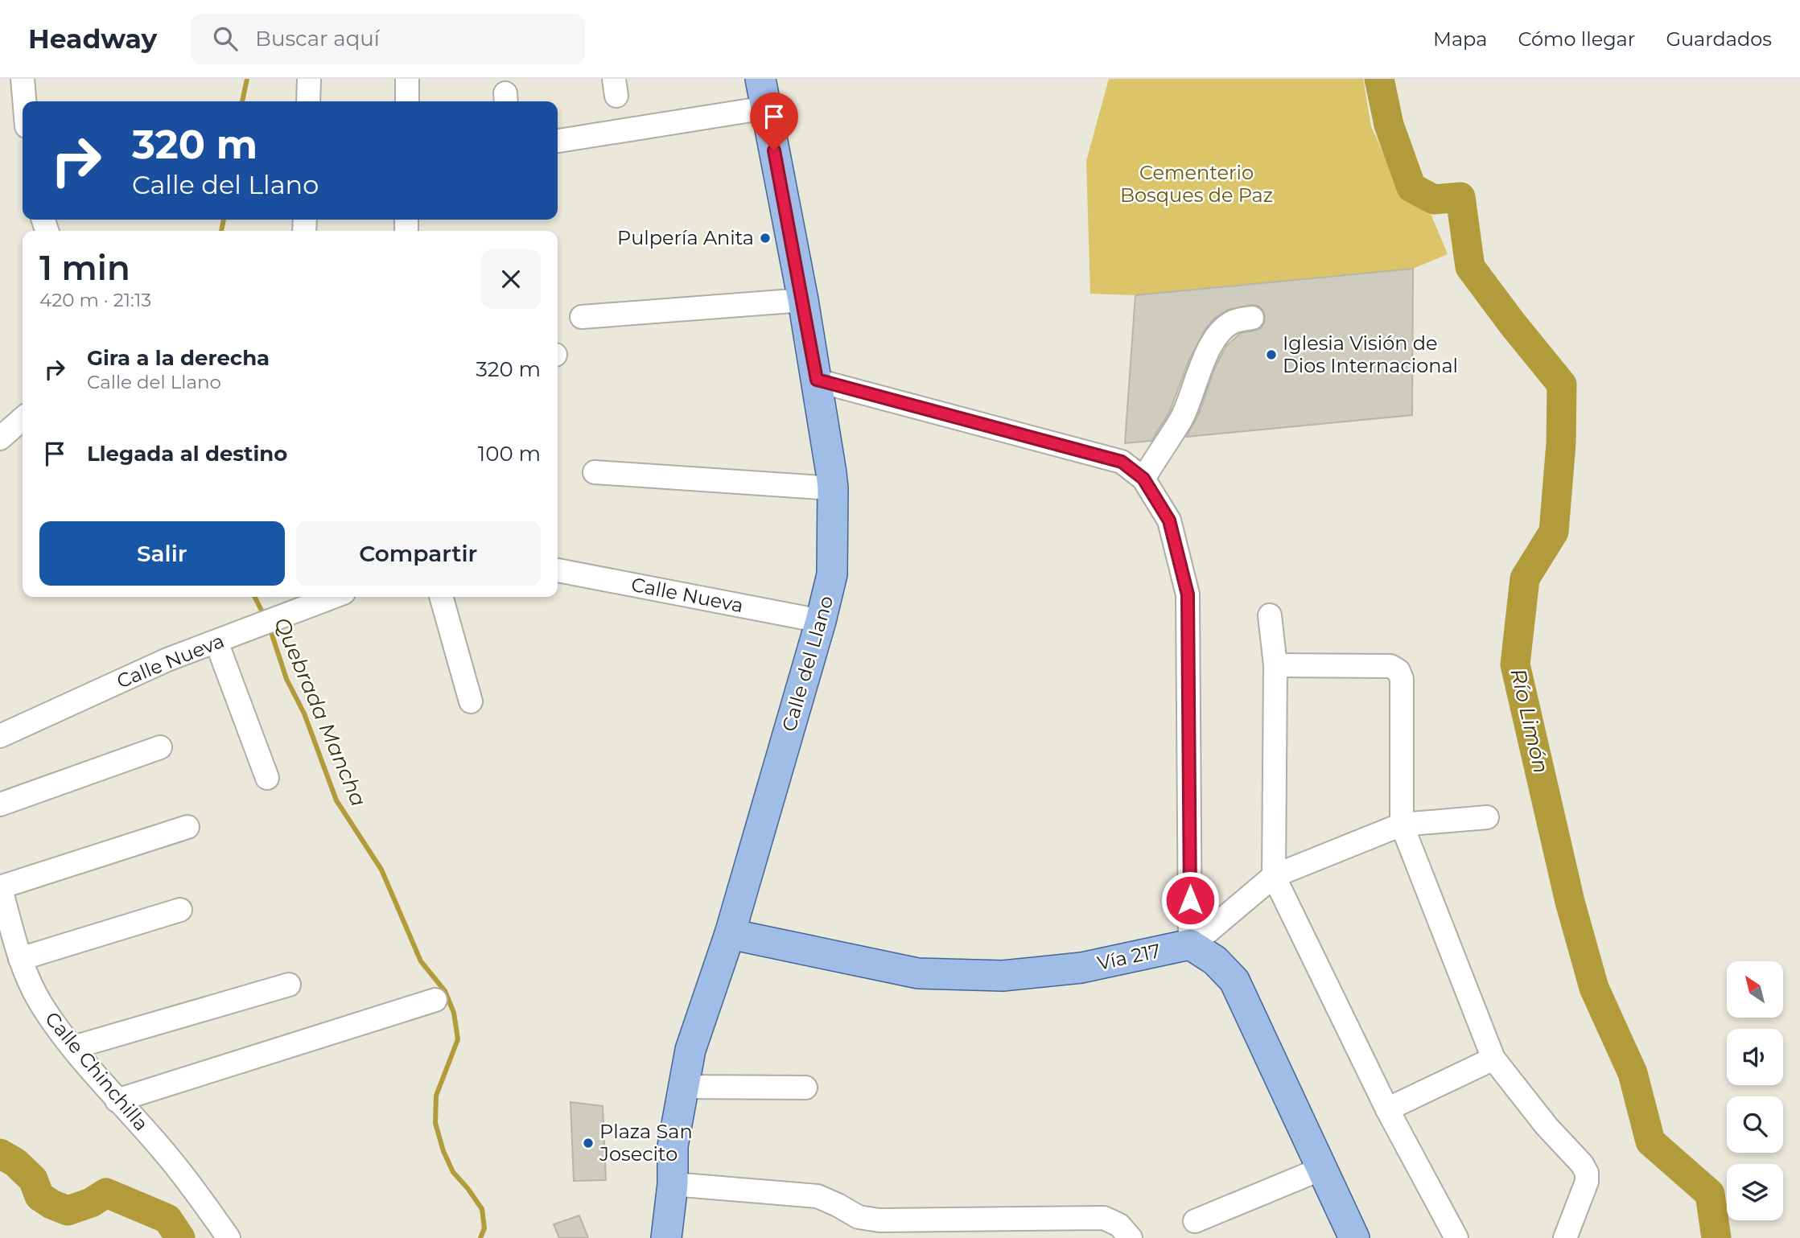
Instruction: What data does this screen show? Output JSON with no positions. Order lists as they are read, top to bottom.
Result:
{
  "streets": {
    "main road": ["Calle del Llano", "Vía 217"],
    "street": ["Calle Nueva", "Calle Chinchilla"]
  },
  "crossings": [
    ["Calle Nueva", "Calle del Llano"],
    ["Calle del Llano", "Vía 217"]
  ],
  "water": ["Quebrada Mancha", "Río Limón"],
  "parks": ["Cementerio Bosques de Paz"],
  "places": ["Pulpería Anita", "Iglesia Visión de Dios Internacional", "Plaza San Josecito"],
  "north": "top left",
  "page": {
    "header": "Headway",
    "search": "Buscar aquí",
    "nav": ["Mapa", "Cómo llegar", "Guardados"],
    "turn": ["320 m", "Calle del Llano"],
    "heading": ["1 min", "420 m · 21:13"],
    "list": [
      {
        "name": "Gira a la derecha",
        "note": "Calle del Llano",
        "value": "320 m"
      },
      {
        "name": "Llegada al destino",
        "value": "100 m"
      }
    ],
    "buttons": ["Salir", "Compartir"]
  }
}
